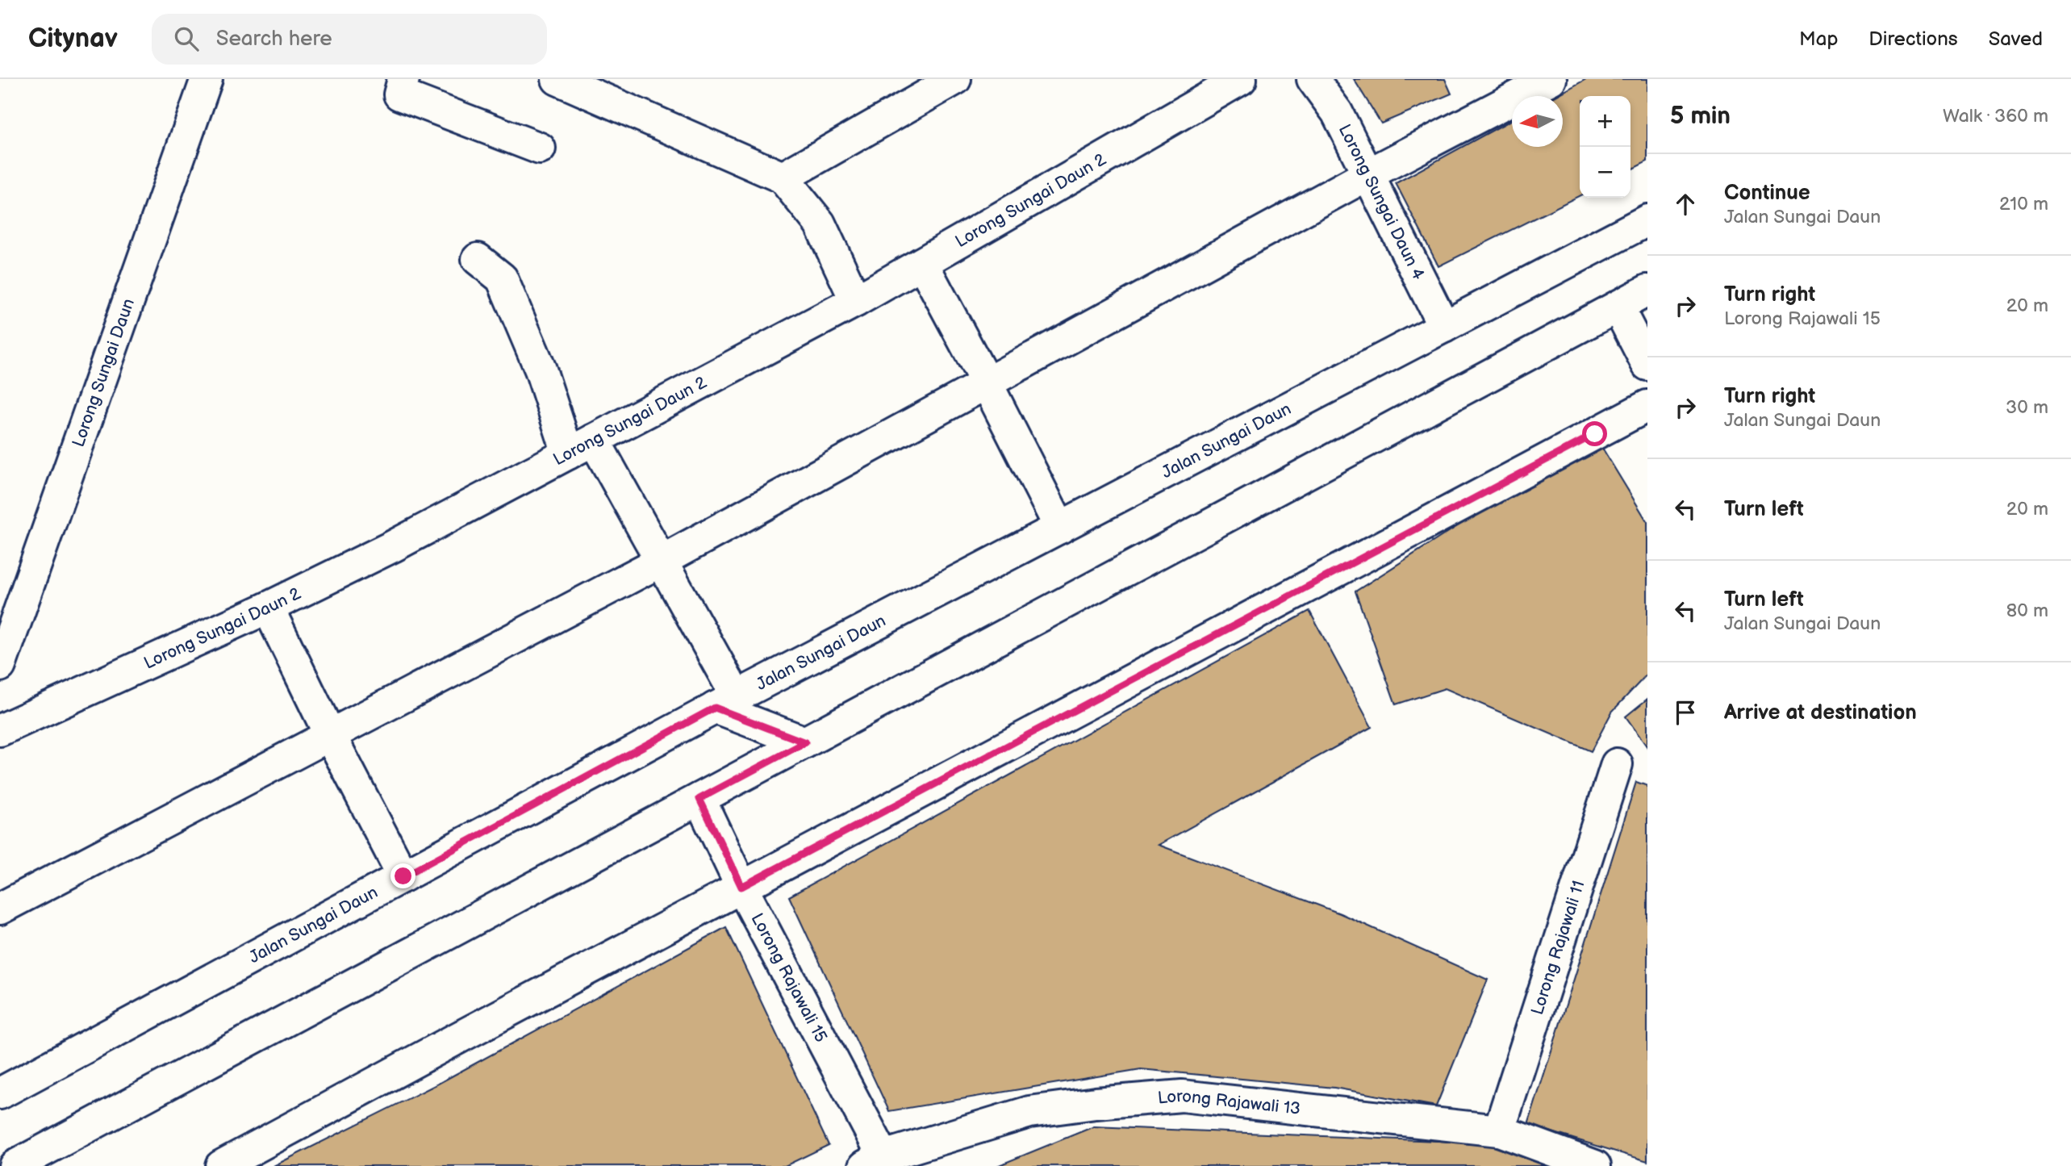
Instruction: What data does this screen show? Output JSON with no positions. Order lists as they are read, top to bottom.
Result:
{
  "streets": {
    "street": [
      "Lorong Sungai Daun 2",
      "Lorong Sungai Daun 4",
      "Lorong Sungai Daun",
      "Jalan Sungai Daun",
      "Lorong Rajawali 11",
      "Lorong Rajawali 15",
      "Lorong Rajawali 13"
    ]
  },
  "crossings": [
    ["Lorong Sungai Daun 4", "Jalan Sungai Daun"],
    ["Lorong Rajawali 11", "Lorong Rajawali 13"],
    ["Lorong Rajawali 15", "Lorong Rajawali 13"]
  ],
  "north": "left",
  "page": {
    "header": "Citynav",
    "search": "Search here",
    "nav": ["Map", "Directions", "Saved"],
    "heading": ["5 min", "Walk · 360 m"],
    "map_buttons": ["+", "−"],
    "list": [
      ["Continue", "Jalan Sungai Daun", "210 m"],
      ["Turn right", "Lorong Rajawali 15", "20 m"],
      ["Turn right", "Jalan Sungai Daun", "30 m"],
      ["Turn left", "20 m"],
      ["Turn left", "Jalan Sungai Daun", "80 m"],
      "Arrive at destination"
    ]
  }
}
